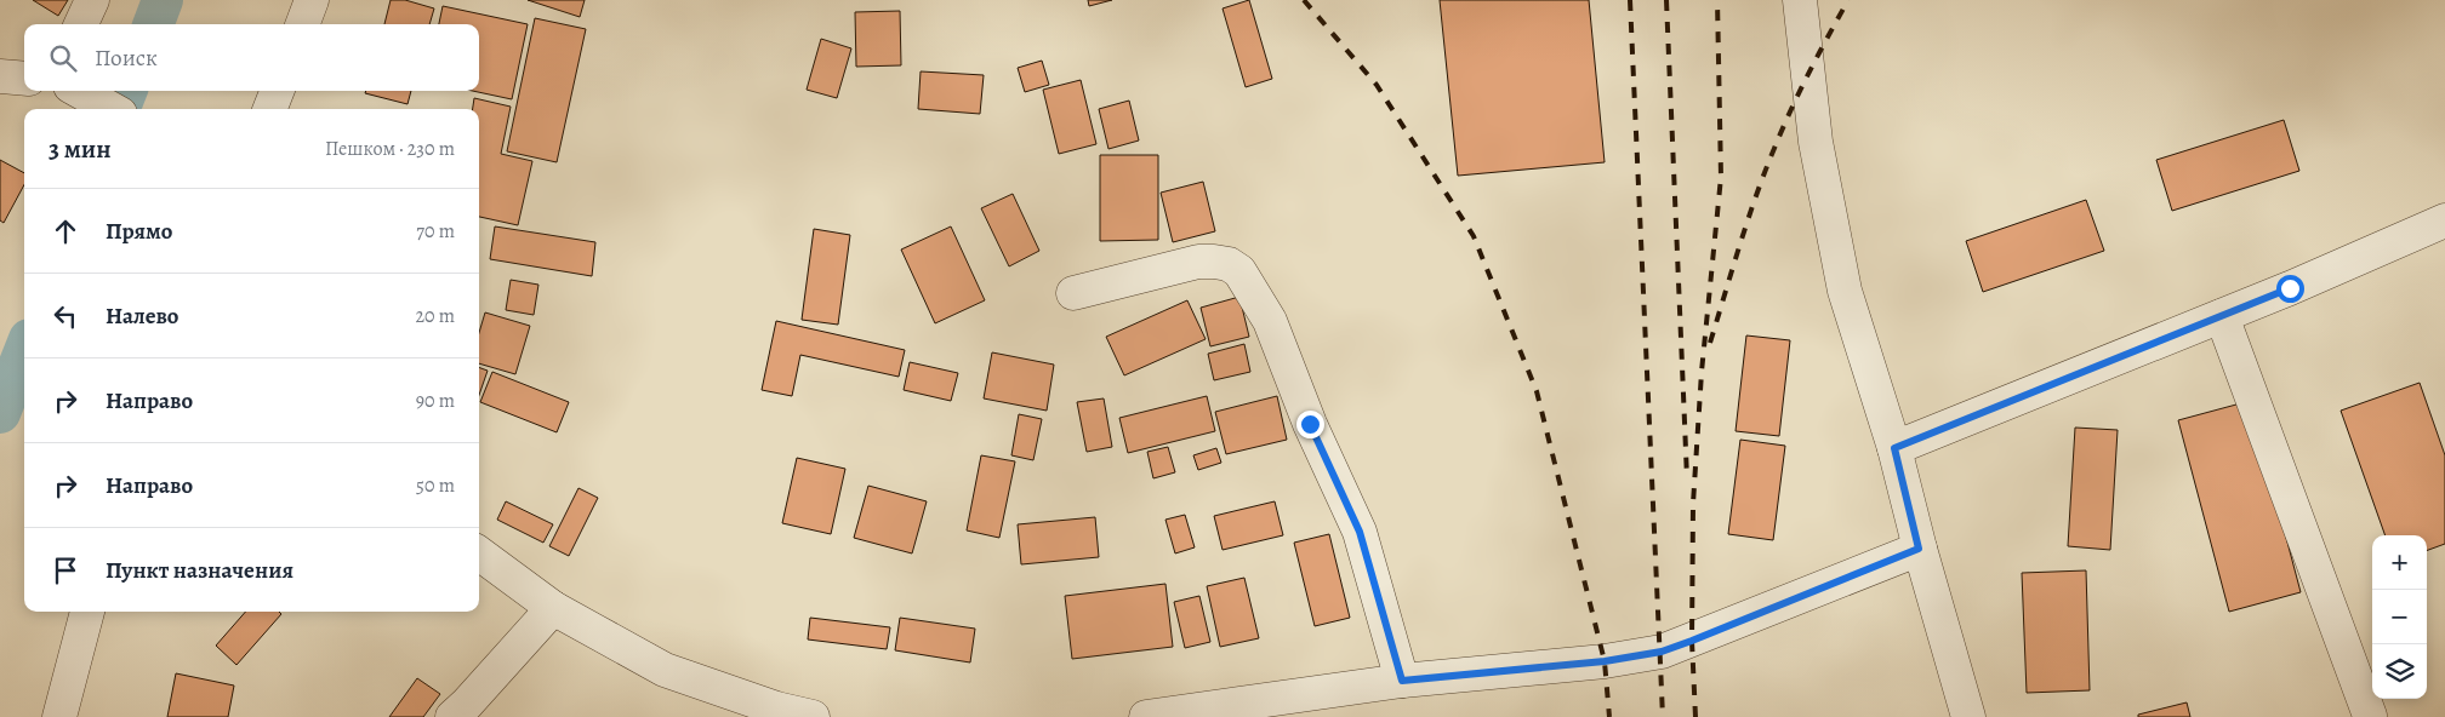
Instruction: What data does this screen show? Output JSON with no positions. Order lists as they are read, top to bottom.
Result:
{
  "page": {
    "search": "Поиск",
    "heading": ["3 мин", "Пешком · 230 m"],
    "list": [
      ["Прямо", "70 m"],
      ["Налево", "20 m"],
      ["Направо", "90 m"],
      ["Направо", "50 m"],
      "Пункт назначения"
    ],
    "map_buttons": ["+", "−"]
  }
}
